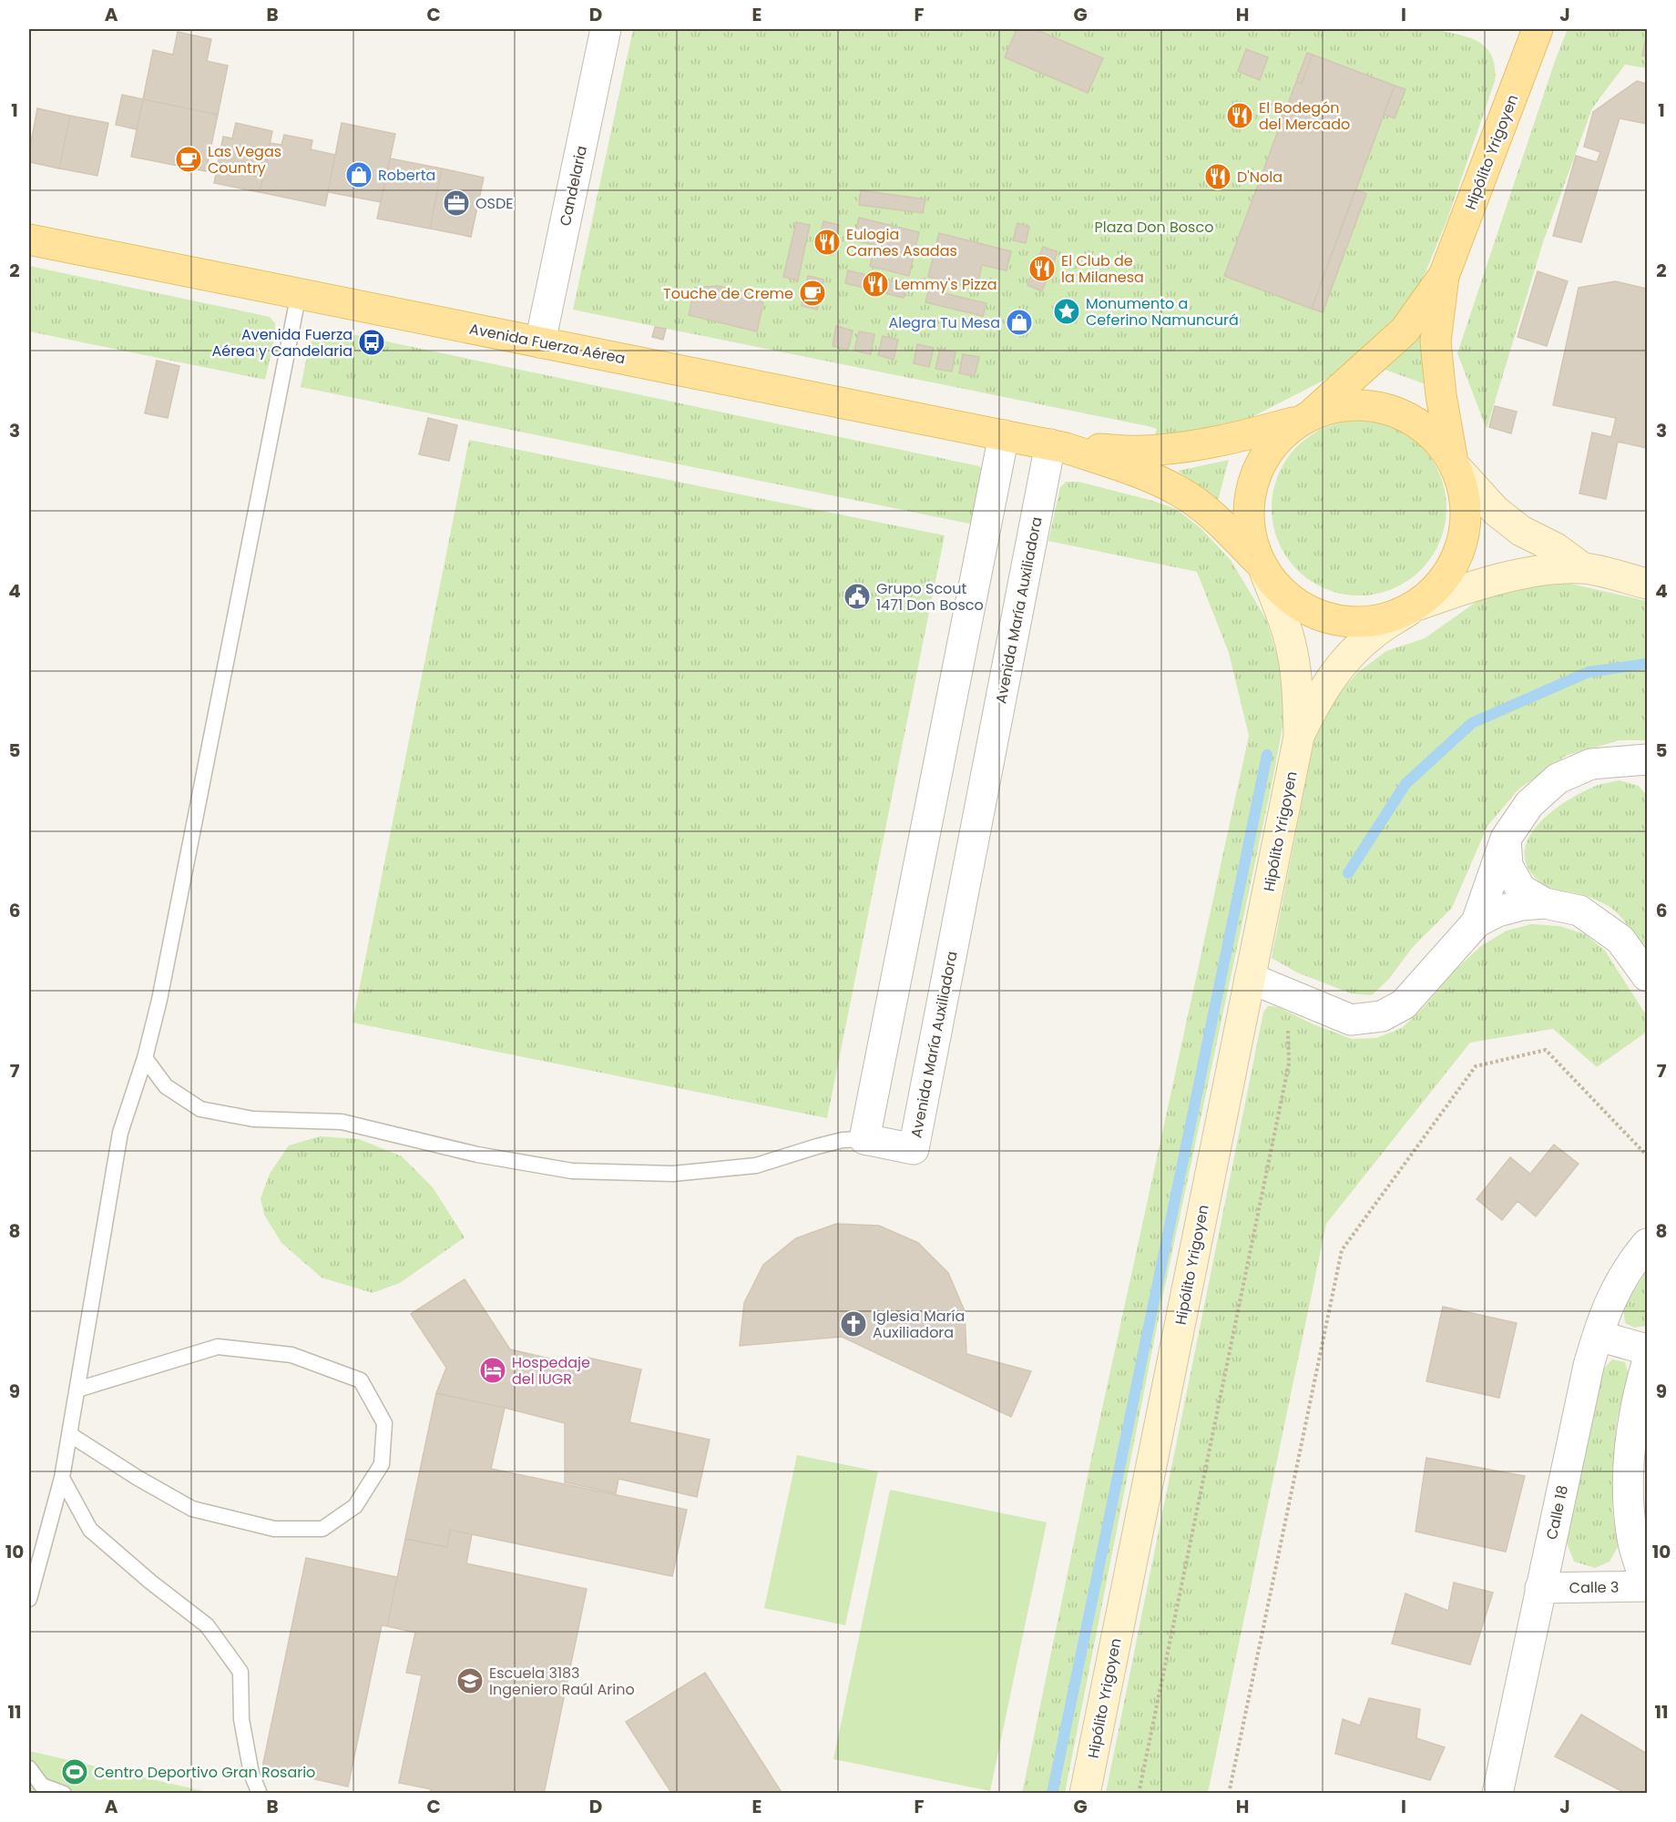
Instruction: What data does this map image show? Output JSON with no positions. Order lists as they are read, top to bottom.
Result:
{
  "streets": {
    "main road": ["Hipólito Yrigoyen", "Avenida Fuerza Aérea"],
    "street": [
      "Candelaria",
      "Avenida María Auxiliadora",
      "Calle 18",
      "Calle 3"
    ]
  },
  "crossings": [
    ["Hipólito Yrigoyen", "Avenida Fuerza Aérea"],
    ["Candelaria", "Avenida Fuerza Aérea"],
    ["Avenida Fuerza Aérea", "Avenida María Auxiliadora"],
    ["Calle 18", "Calle 3"]
  ],
  "parks": ["Plaza Don Bosco"],
  "places": {
    "restaurant": [
      "El Bodegón del Mercado",
      "D'Nola",
      "Eulogia Carnes Asadas",
      "El Club de la Milanesa",
      "Lemmy's Pizza"
    ],
    "cafe": ["Las Vegas Country", "Touche de Creme"],
    "shop": ["Roberta", "Alegra Tu Mesa"],
    "office": ["OSDE"],
    "place": ["Monumento a Ceferino Namuncurá"],
    "bus stop": ["Avenida Fuerza Aérea y Candelaria"],
    "public building": ["Grupo Scout 1471 Don Bosco"],
    "church": ["Iglesia María Auxiliadora"],
    "hotel": ["Hospedaje del IUGR"],
    "school or university": ["Escuela 3183 Ingeniero Raúl Arino"],
    "sports": ["Centro Deportivo Gran Rosario"]
  },
  "grid": {
    "columns": [
      "A",
      "B",
      "C",
      "D",
      "E",
      "F",
      "G",
      "H",
      "I",
      "J"
    ],
    "rows": [
      "1",
      "2",
      "3",
      "4",
      "5",
      "6",
      "7",
      "8",
      "9",
      "10",
      "11"
    ]
  }
}
